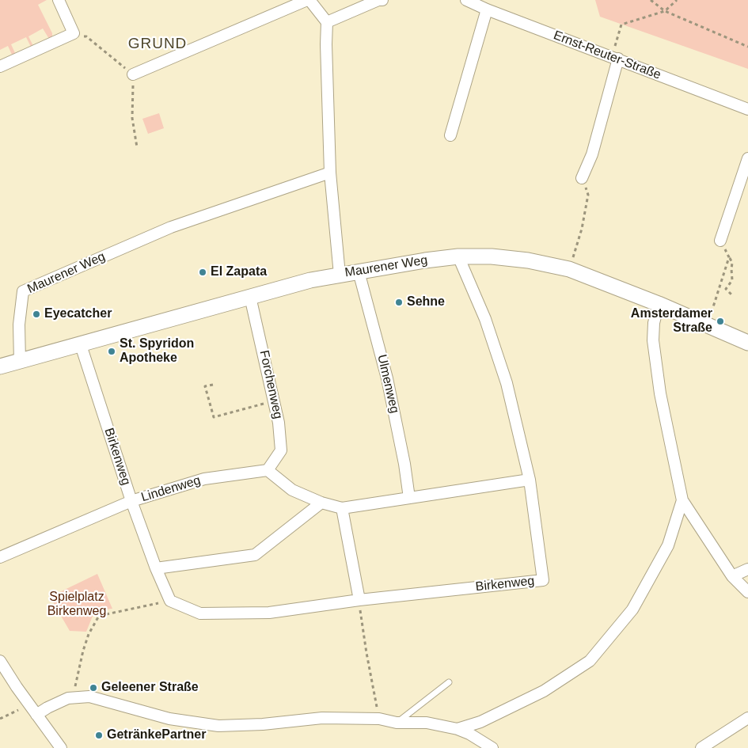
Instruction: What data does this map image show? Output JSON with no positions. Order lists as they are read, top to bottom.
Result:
{
  "streets": {
    "street": [
      "Ernst-Reuter-Straße",
      "Maurener Weg",
      "Ulmenweg",
      "Forchenweg",
      "Birkenweg",
      "Lindenweg"
    ]
  },
  "crossings": [
    ["Maurener Weg", "Ulmenweg"],
    ["Maurener Weg", "Forchenweg"],
    ["Maurener Weg", "Birkenweg"],
    ["Forchenweg", "Lindenweg"],
    ["Birkenweg", "Lindenweg"]
  ],
  "districts": ["GRUND"],
  "parks": ["Spielplatz Birkenweg"],
  "places": [
    "El Zapata",
    "Sehne",
    "Eyecatcher",
    "Amsterdamer Straße",
    "St. Spyridon Apotheke",
    "Geleener Straße",
    "GetränkePartner"
  ]
}
